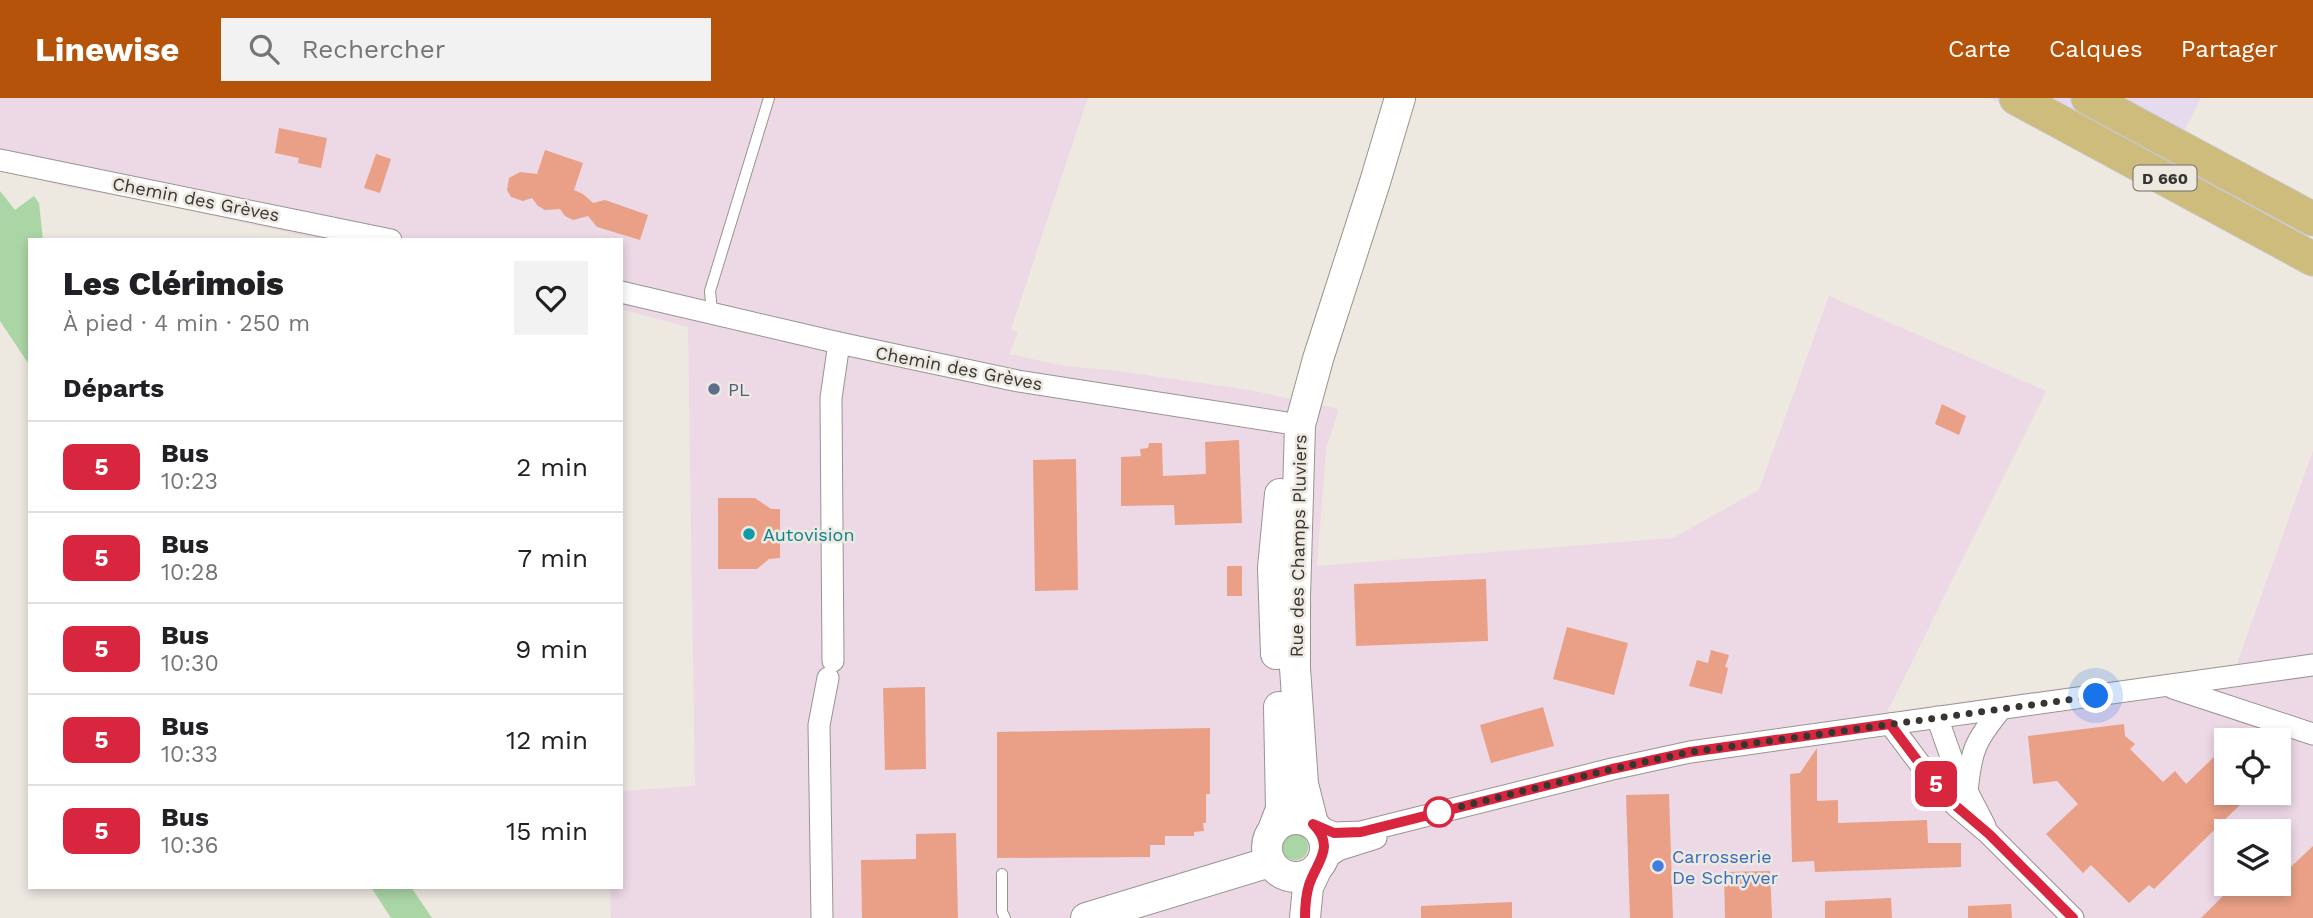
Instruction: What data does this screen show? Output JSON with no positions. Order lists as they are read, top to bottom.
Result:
{
  "streets": {
    "main road": ["D 660"],
    "street": ["Chemin des Grèves", "Rue des Champs Pluviers"]
  },
  "crossings": [
    ["Chemin des Grèves", "Rue des Champs Pluviers"]
  ],
  "places": ["PL", "Autovision", "Carrosserie De Schryver"],
  "lines": ["bus line 5"],
  "page": {
    "header": "Linewise",
    "search": "Rechercher",
    "nav": ["Carte", "Calques", "Partager"],
    "on_map": "5",
    "heading": [
      ["Les Clérimois", "À pied · 4 min · 250 m"],
      "Départs"
    ],
    "list": [
      {
        "mark": "5",
        "name": "Bus",
        "note": "10:23",
        "value": "2 min"
      },
      {
        "mark": "5",
        "name": "Bus",
        "note": "10:28",
        "value": "7 min"
      },
      {
        "mark": "5",
        "name": "Bus",
        "note": "10:30",
        "value": "9 min"
      },
      {
        "mark": "5",
        "name": "Bus",
        "note": "10:33",
        "value": "12 min"
      },
      {
        "mark": "5",
        "name": "Bus",
        "note": "10:36",
        "value": "15 min"
      }
    ]
  }
}
